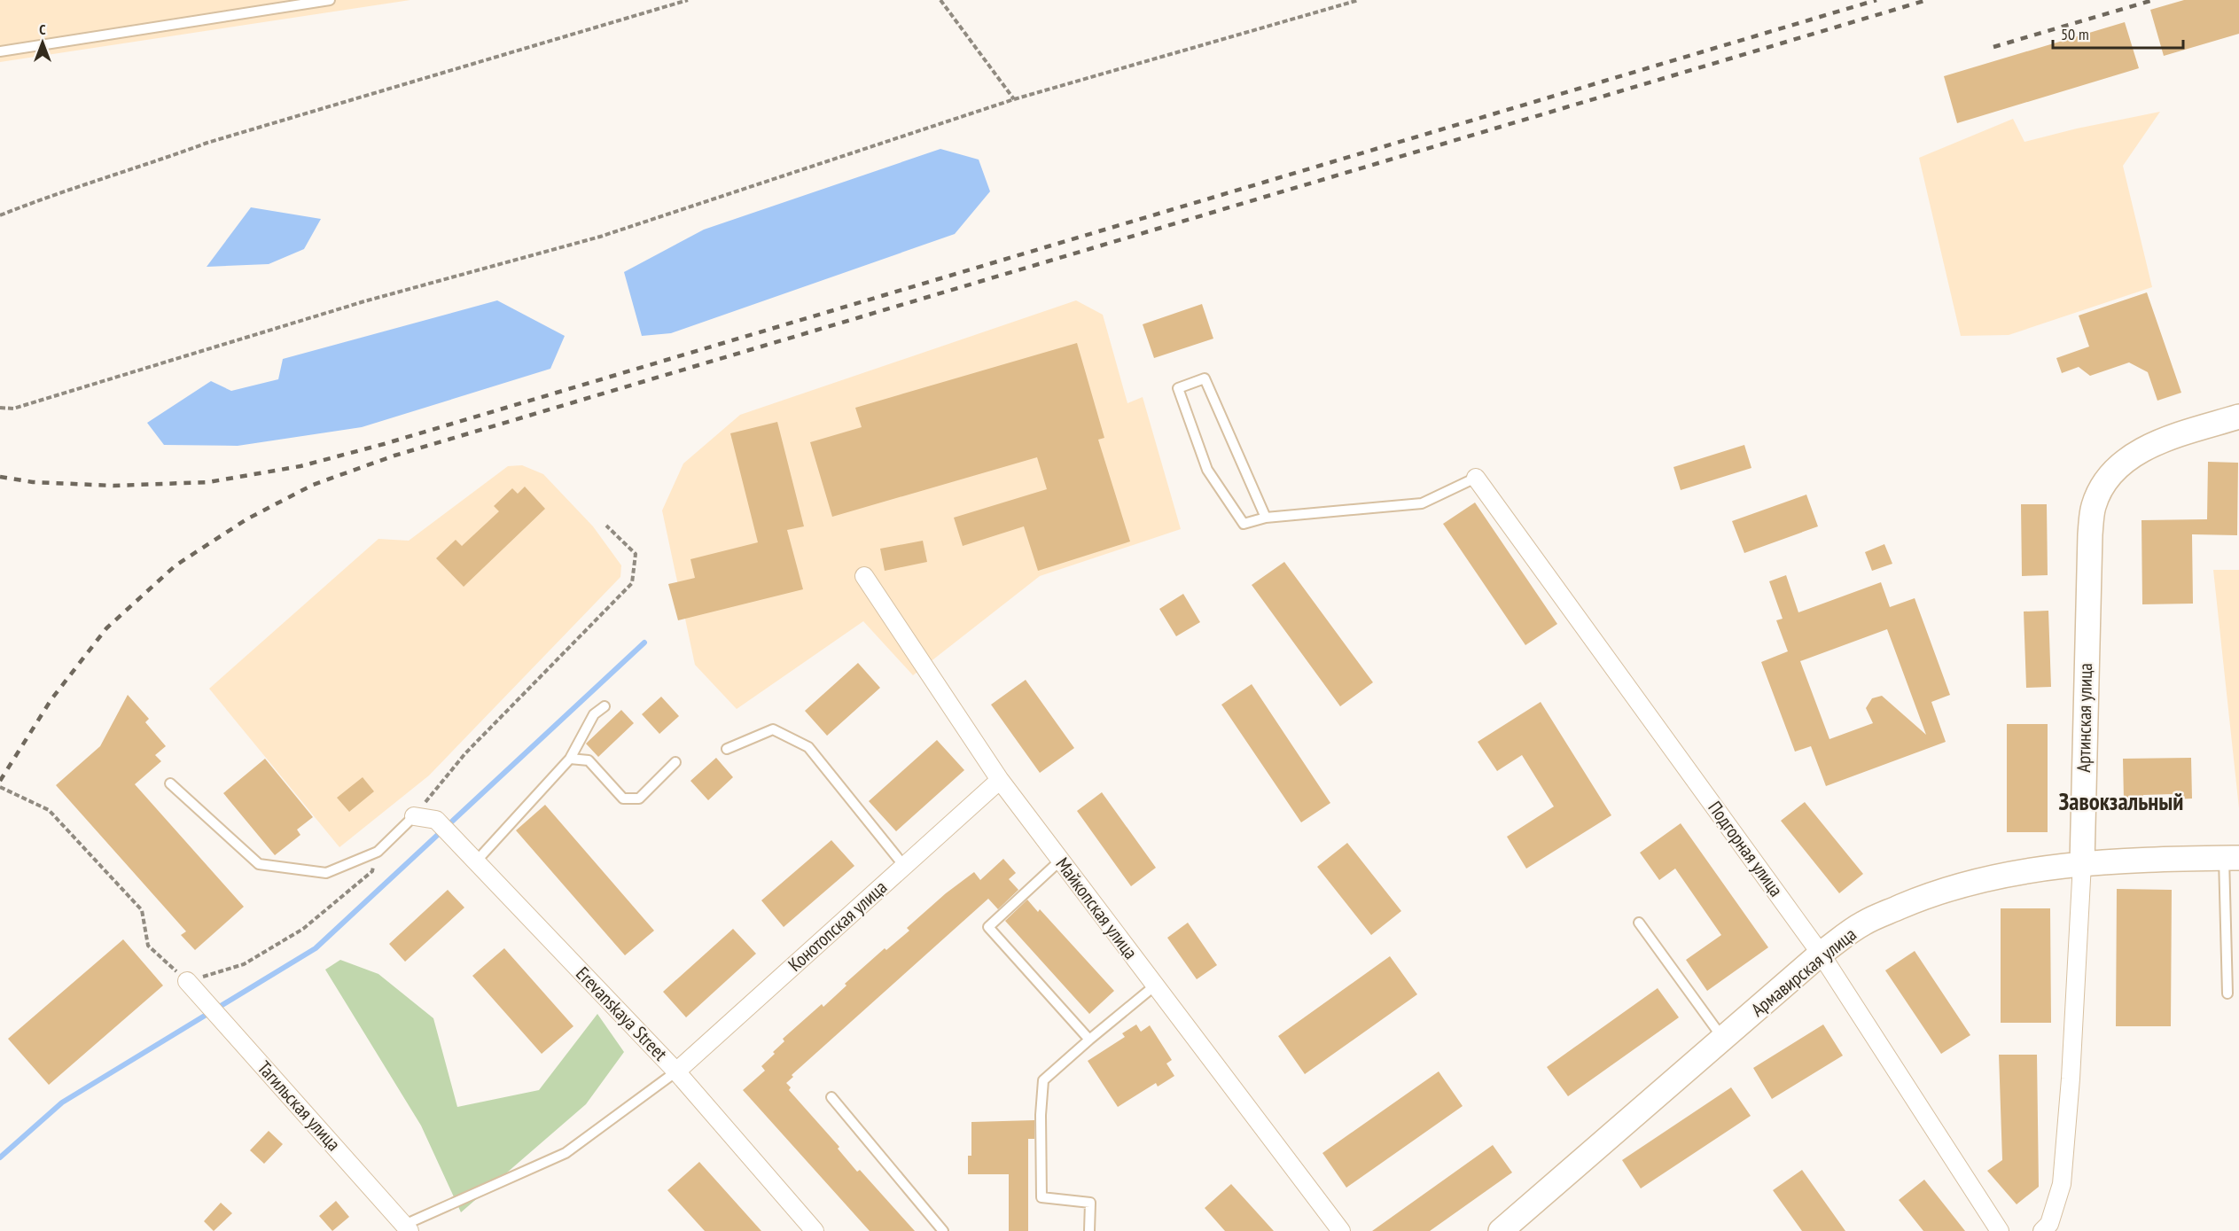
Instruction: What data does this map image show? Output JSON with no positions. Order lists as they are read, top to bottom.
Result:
{
  "streets": {
    "main road": ["Артинская улица", "Армавирская улица"],
    "street": [
      "Подгорная улица",
      "Майкопская улица",
      "Конотопская улица",
      "Erevanskaya Street",
      "Тагильская улица"
    ]
  },
  "crossings": [
    ["Артинская улица", "Армавирская улица"],
    ["Подгорная улица", "Армавирская улица"],
    ["Майкопская улица", "Конотопская улица"],
    ["Конотопская улица", "Erevanskaya Street"]
  ],
  "districts": ["Завокзальный"],
  "scale_bar": "50 m",
  "north": "top"
}
